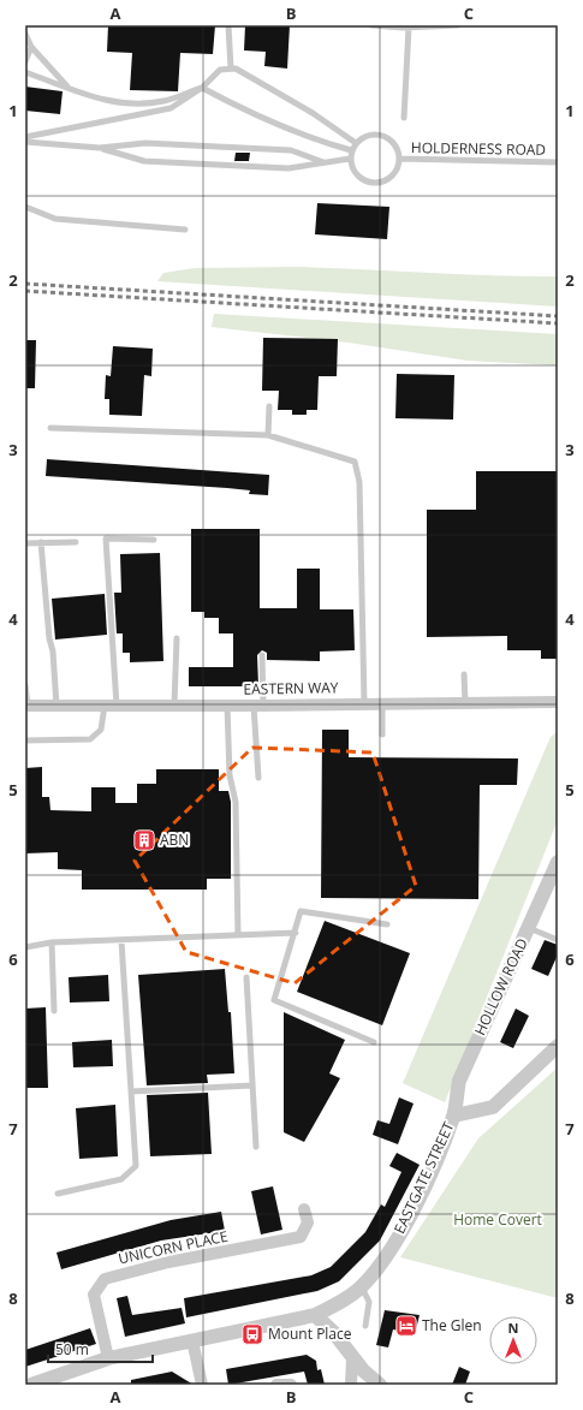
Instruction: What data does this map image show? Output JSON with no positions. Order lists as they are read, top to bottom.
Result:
{
  "streets": {
    "street": [
      "EASTERN WAY",
      "HOLLOW ROAD",
      "EASTGATE STREET",
      "UNICORN PLACE"
    ],
    "lane": ["HOLDERNESS ROAD"]
  },
  "crossings": [
    ["HOLLOW ROAD", "EASTGATE STREET"],
    ["EASTGATE STREET", "UNICORN PLACE"]
  ],
  "parks": ["Home Covert"],
  "places": {
    "building": ["ABN"],
    "hotel": ["The Glen"],
    "bus stop": ["Mount Place"]
  },
  "scale_bar": "50 m",
  "north": "top",
  "grid": {
    "columns": ["A", "B", "C"],
    "rows": [
      "1",
      "2",
      "3",
      "4",
      "5",
      "6",
      "7",
      "8"
    ]
  }
}
